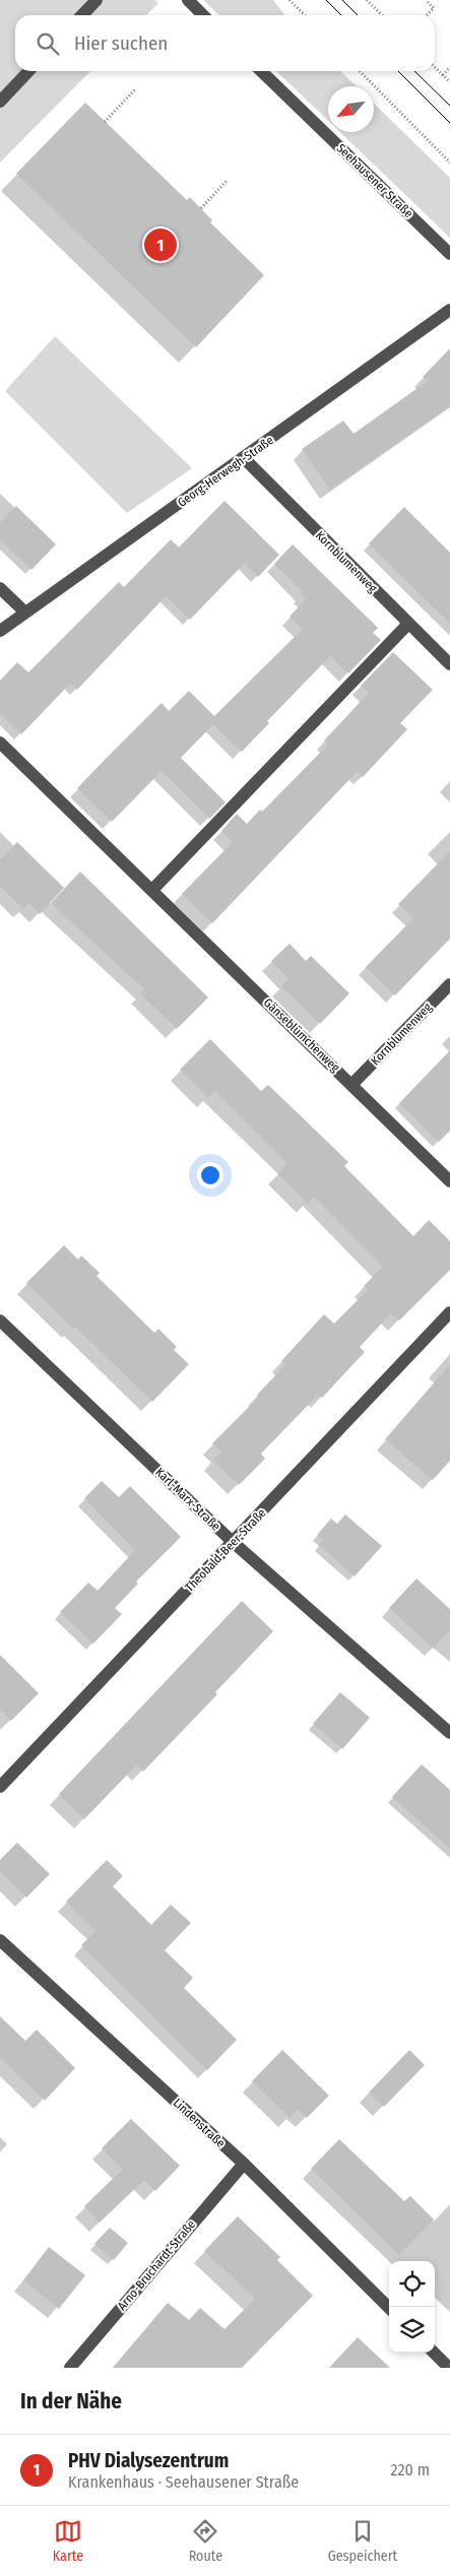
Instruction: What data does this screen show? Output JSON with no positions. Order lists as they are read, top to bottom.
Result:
{
  "streets": {
    "street": [
      "Seehausener Straße",
      "Georg-Herwegh-Straße",
      "Kornblumenweg",
      "Gänseblümchenweg",
      "Karl-Marx-Straße",
      "Theobald-Beer-Straße",
      "Lindenstraße",
      "Arno-Bruchardt-Straße"
    ]
  },
  "crossings": [
    ["Georg-Herwegh-Straße", "Kornblumenweg"],
    ["Kornblumenweg", "Gänseblümchenweg"],
    ["Karl-Marx-Straße", "Theobald-Beer-Straße"],
    ["Lindenstraße", "Arno-Bruchardt-Straße"]
  ],
  "north": "bottom left",
  "page": {
    "search": "Hier suchen",
    "pins": "1",
    "heading": "In der Nähe",
    "list": [
      {
        "mark": "1",
        "name": "PHV Dialysezentrum",
        "note": "Krankenhaus · Seehausener Straße",
        "value": "220 m"
      }
    ],
    "nav": ["Karte", "Route", "Gespeichert"]
  }
}
